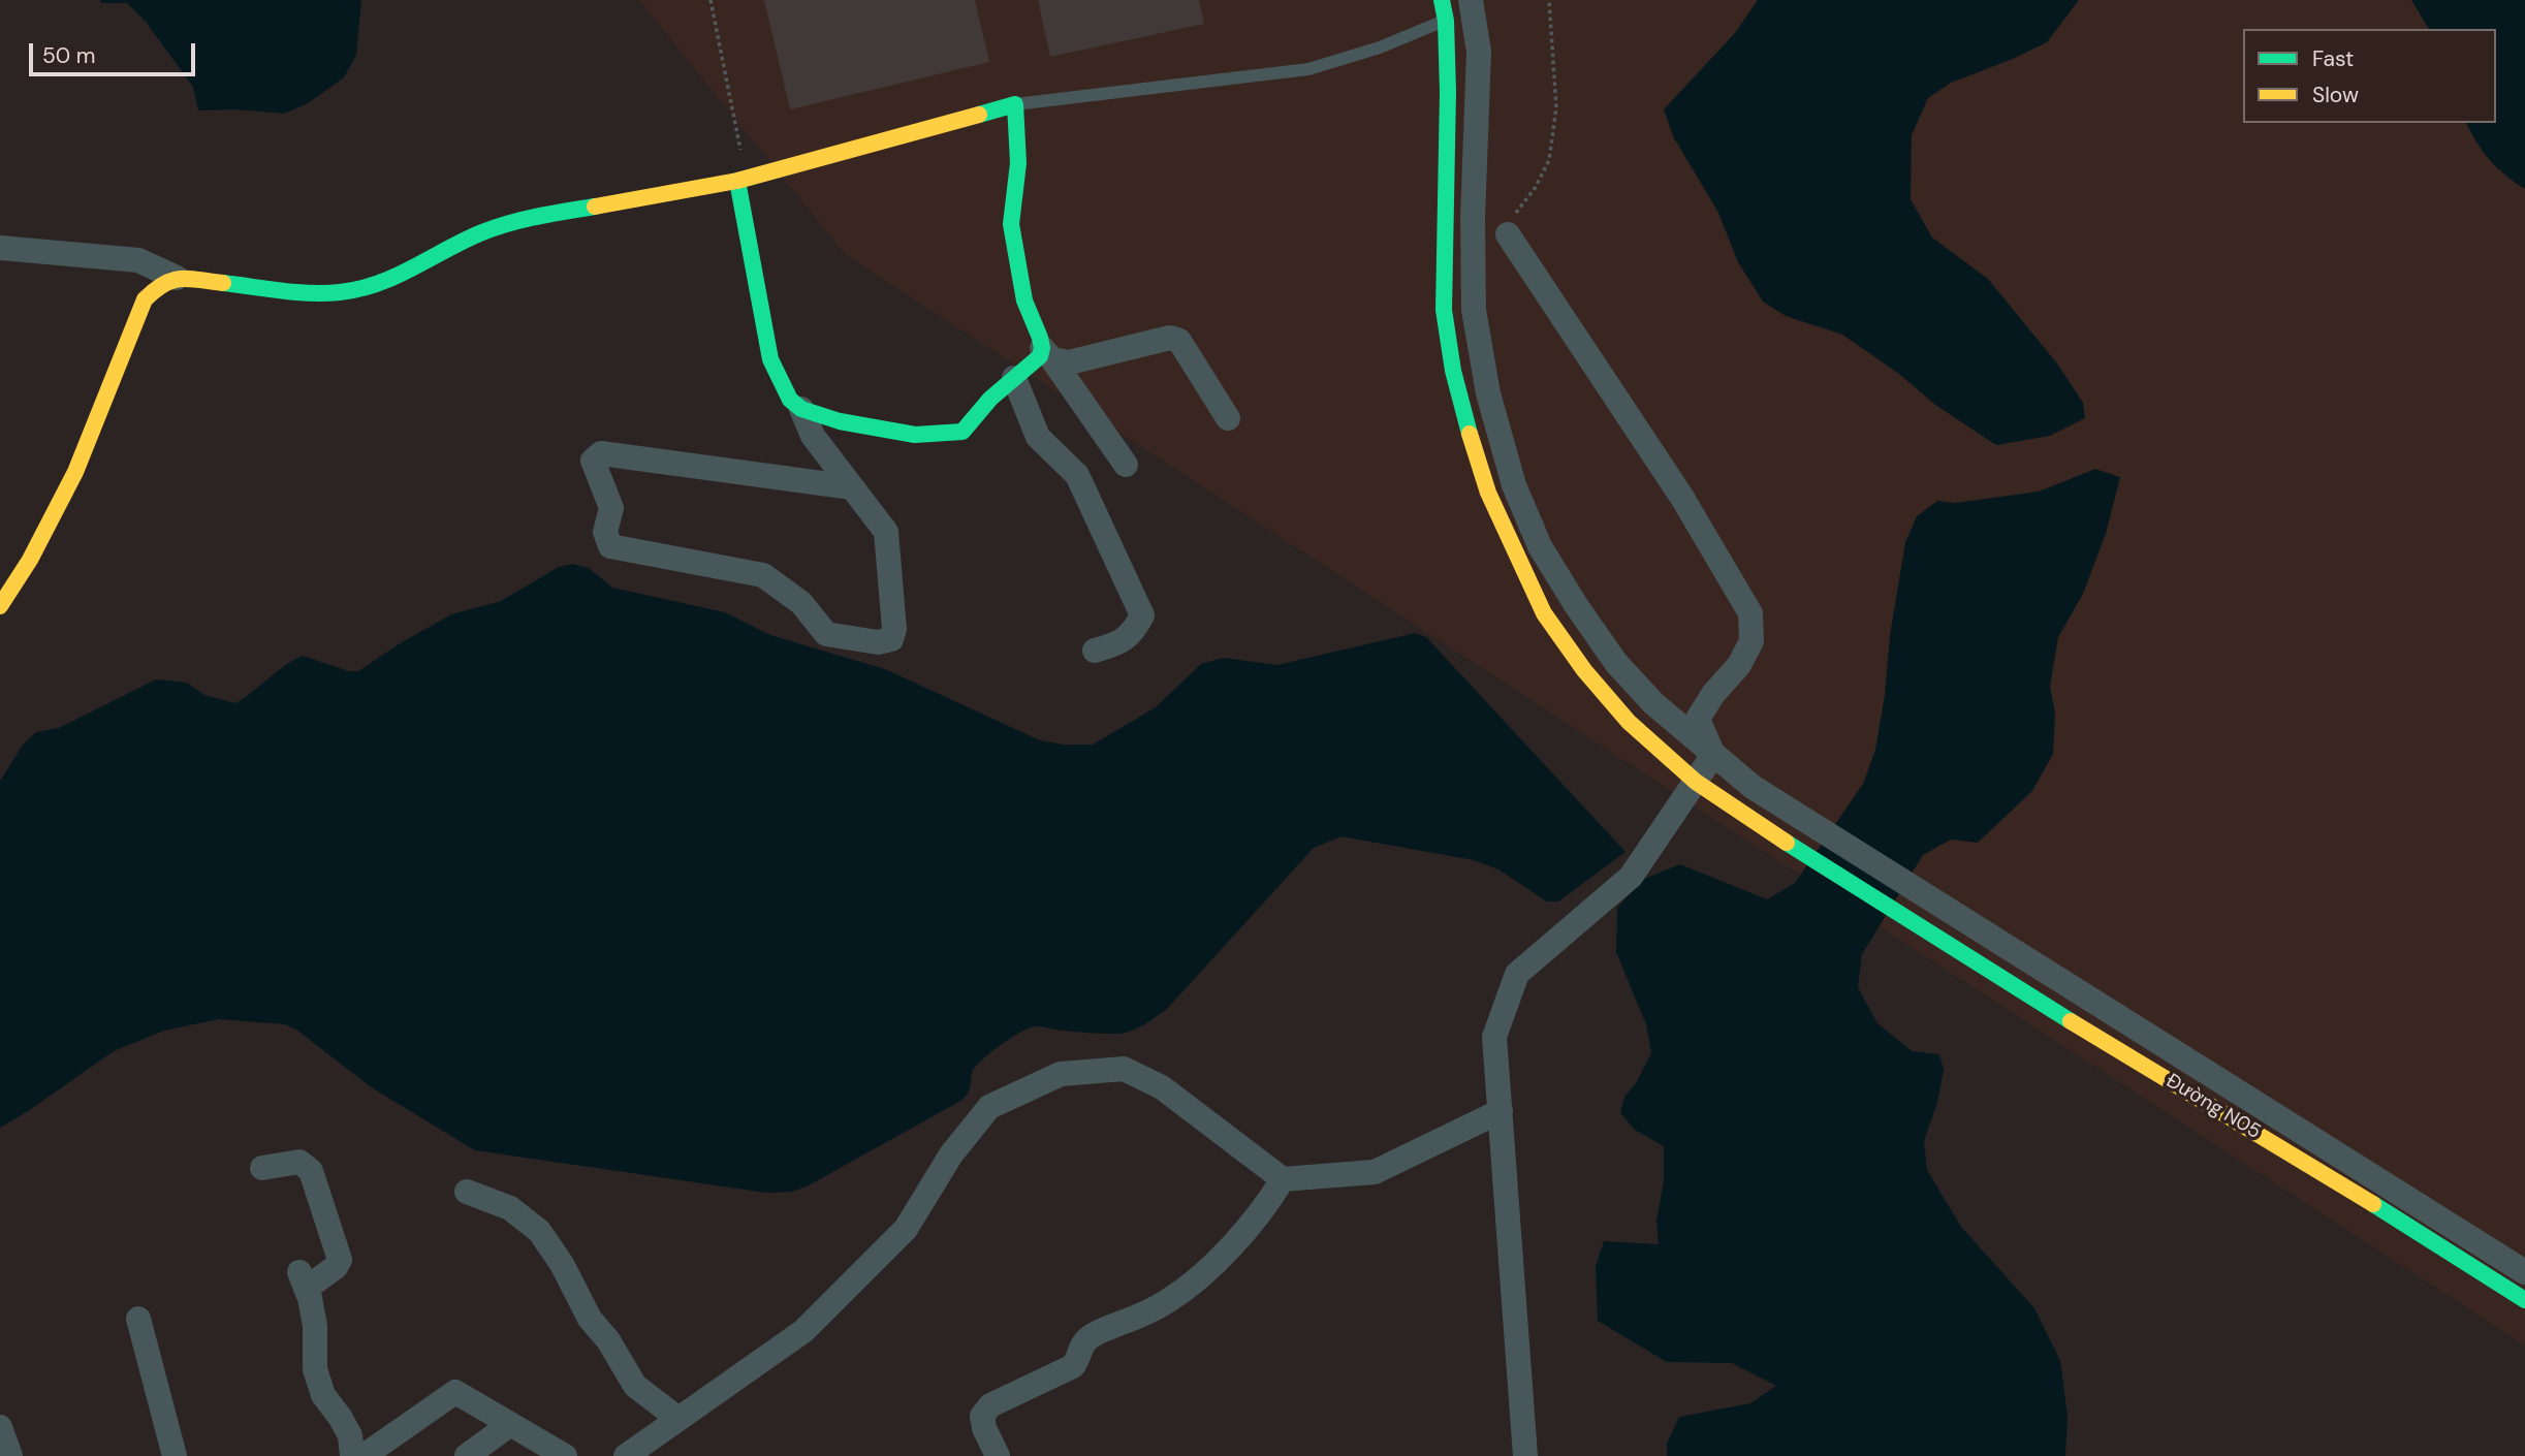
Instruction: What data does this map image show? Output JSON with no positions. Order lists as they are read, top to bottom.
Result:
{
  "streets": {
    "street": ["Đường N05"]
  },
  "legend": ["Fast", "Slow"],
  "scale_bar": "50 m"
}
